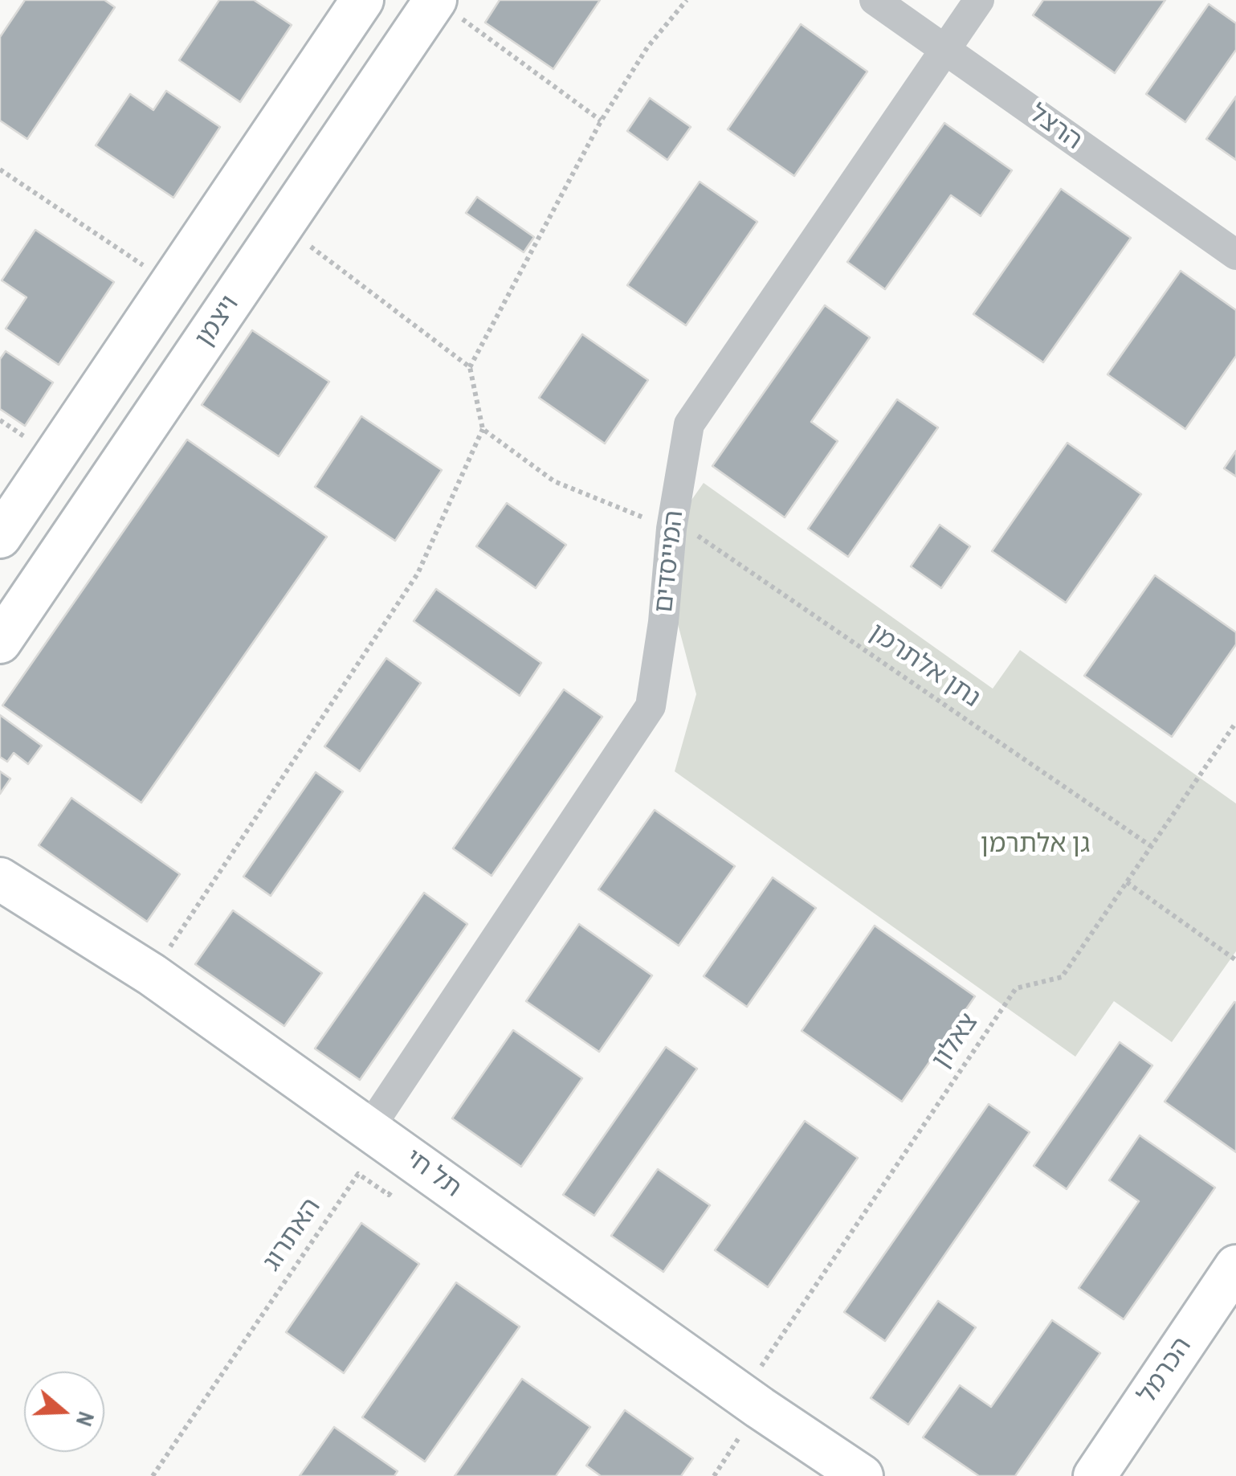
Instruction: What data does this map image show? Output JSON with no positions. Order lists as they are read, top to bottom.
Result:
{
  "streets": {
    "main road": ["ויצמן", "תל חי", "הכרמל"],
    "street": ["הרצל", "המייסדים"],
    "path": ["נתן אלתרמן", "צאלון", "האתרוג"]
  },
  "crossings": [
    ["הרצל", "המייסדים"],
    ["המייסדים", "נתן אלתרמן"],
    ["המייסדים", "תל חי"],
    ["נתן אלתרמן", "צאלון"],
    ["צאלון", "תל חי"],
    ["תל חי", "האתרוג"]
  ],
  "parks": ["גן אלתרמן"],
  "north": "right"
}
